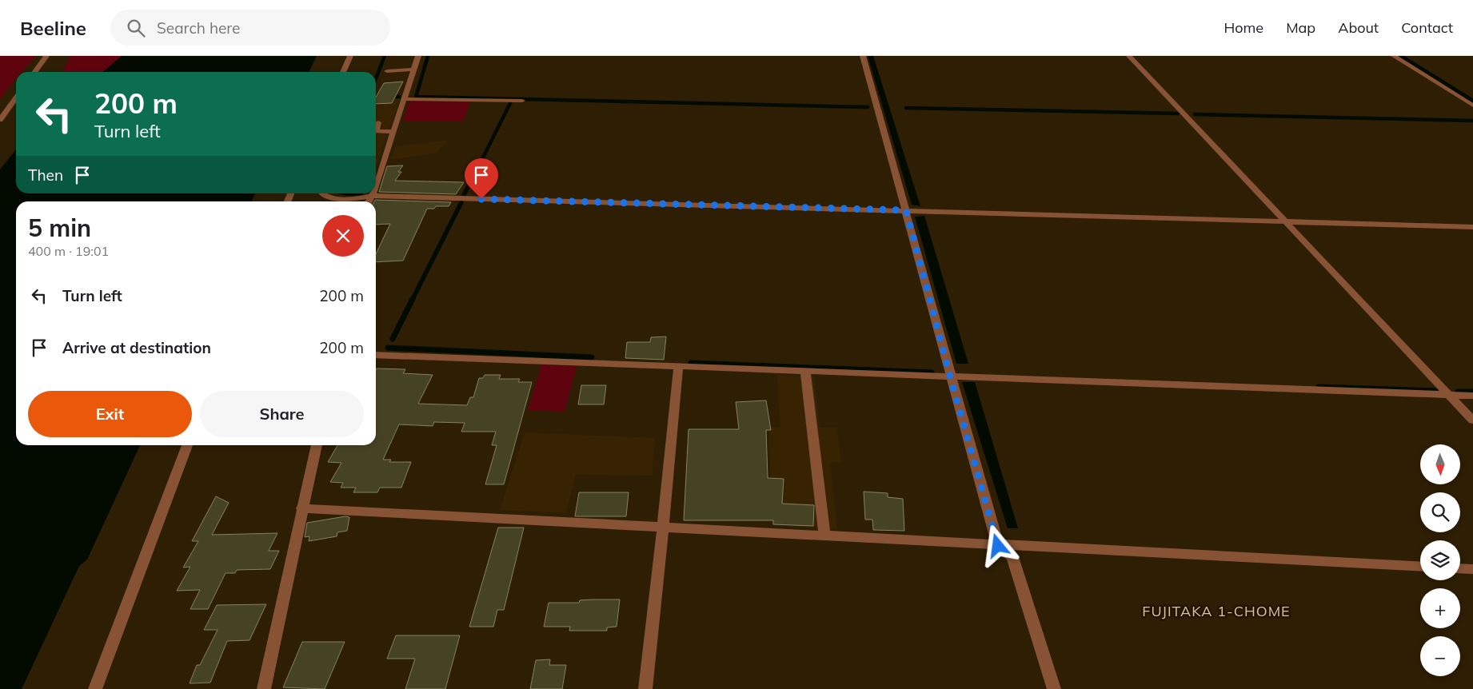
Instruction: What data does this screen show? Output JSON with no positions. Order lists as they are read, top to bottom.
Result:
{
  "districts": ["FUJITAKA 1-CHOME"],
  "north": "bottom",
  "page": {
    "header": "Beeline",
    "search": "Search here",
    "nav": [
      "Home",
      "Map",
      "About",
      "Contact"
    ],
    "turn": ["200 m", "Turn left"],
    "then": "Then",
    "heading": ["5 min", "400 m · 19:01"],
    "list": [
      {
        "name": "Turn left",
        "value": "200 m"
      },
      {
        "name": "Arrive at destination",
        "value": "200 m"
      }
    ],
    "buttons": ["Exit", "Share"],
    "map_buttons": ["+", "−"]
  }
}
